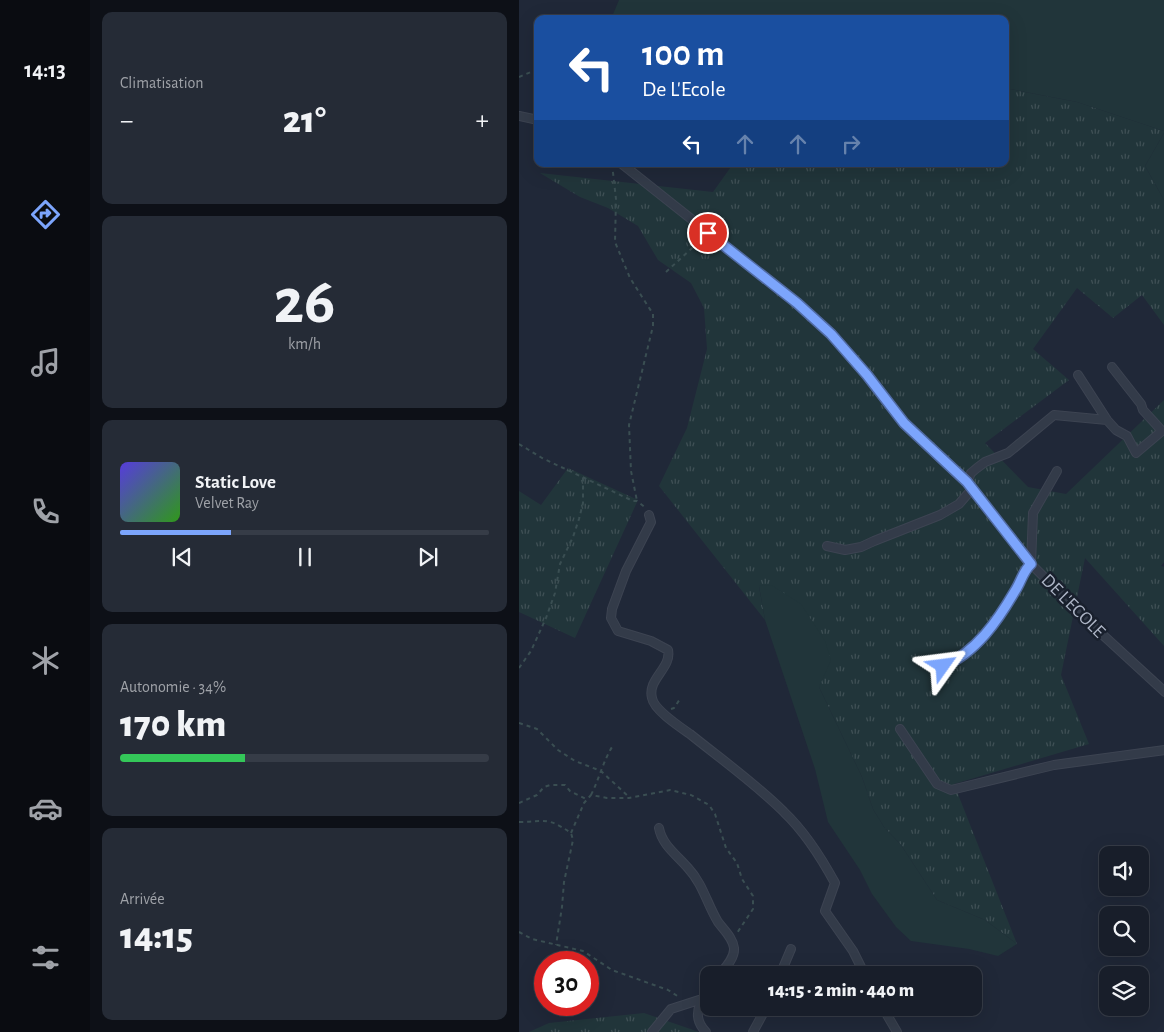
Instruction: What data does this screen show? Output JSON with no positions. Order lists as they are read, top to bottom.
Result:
{
  "streets": {
    "street": ["DE L'ECOLE"]
  },
  "page": {
    "tabs": "14:13",
    "tile": [
      "Climatisation",
      ["26", "km/h"],
      ["Autonomie · 34%", "170 km"],
      ["Arrivée", "14:15"]
    ],
    "turn": ["100 m", "De L'Ecole"],
    "heat": ["−", "21°", "+"],
    "song": ["Static Love", "Velvet Ray"],
    "limit": "30",
    "trip": "14:15 · 2 min · 440 m"
  }
}
